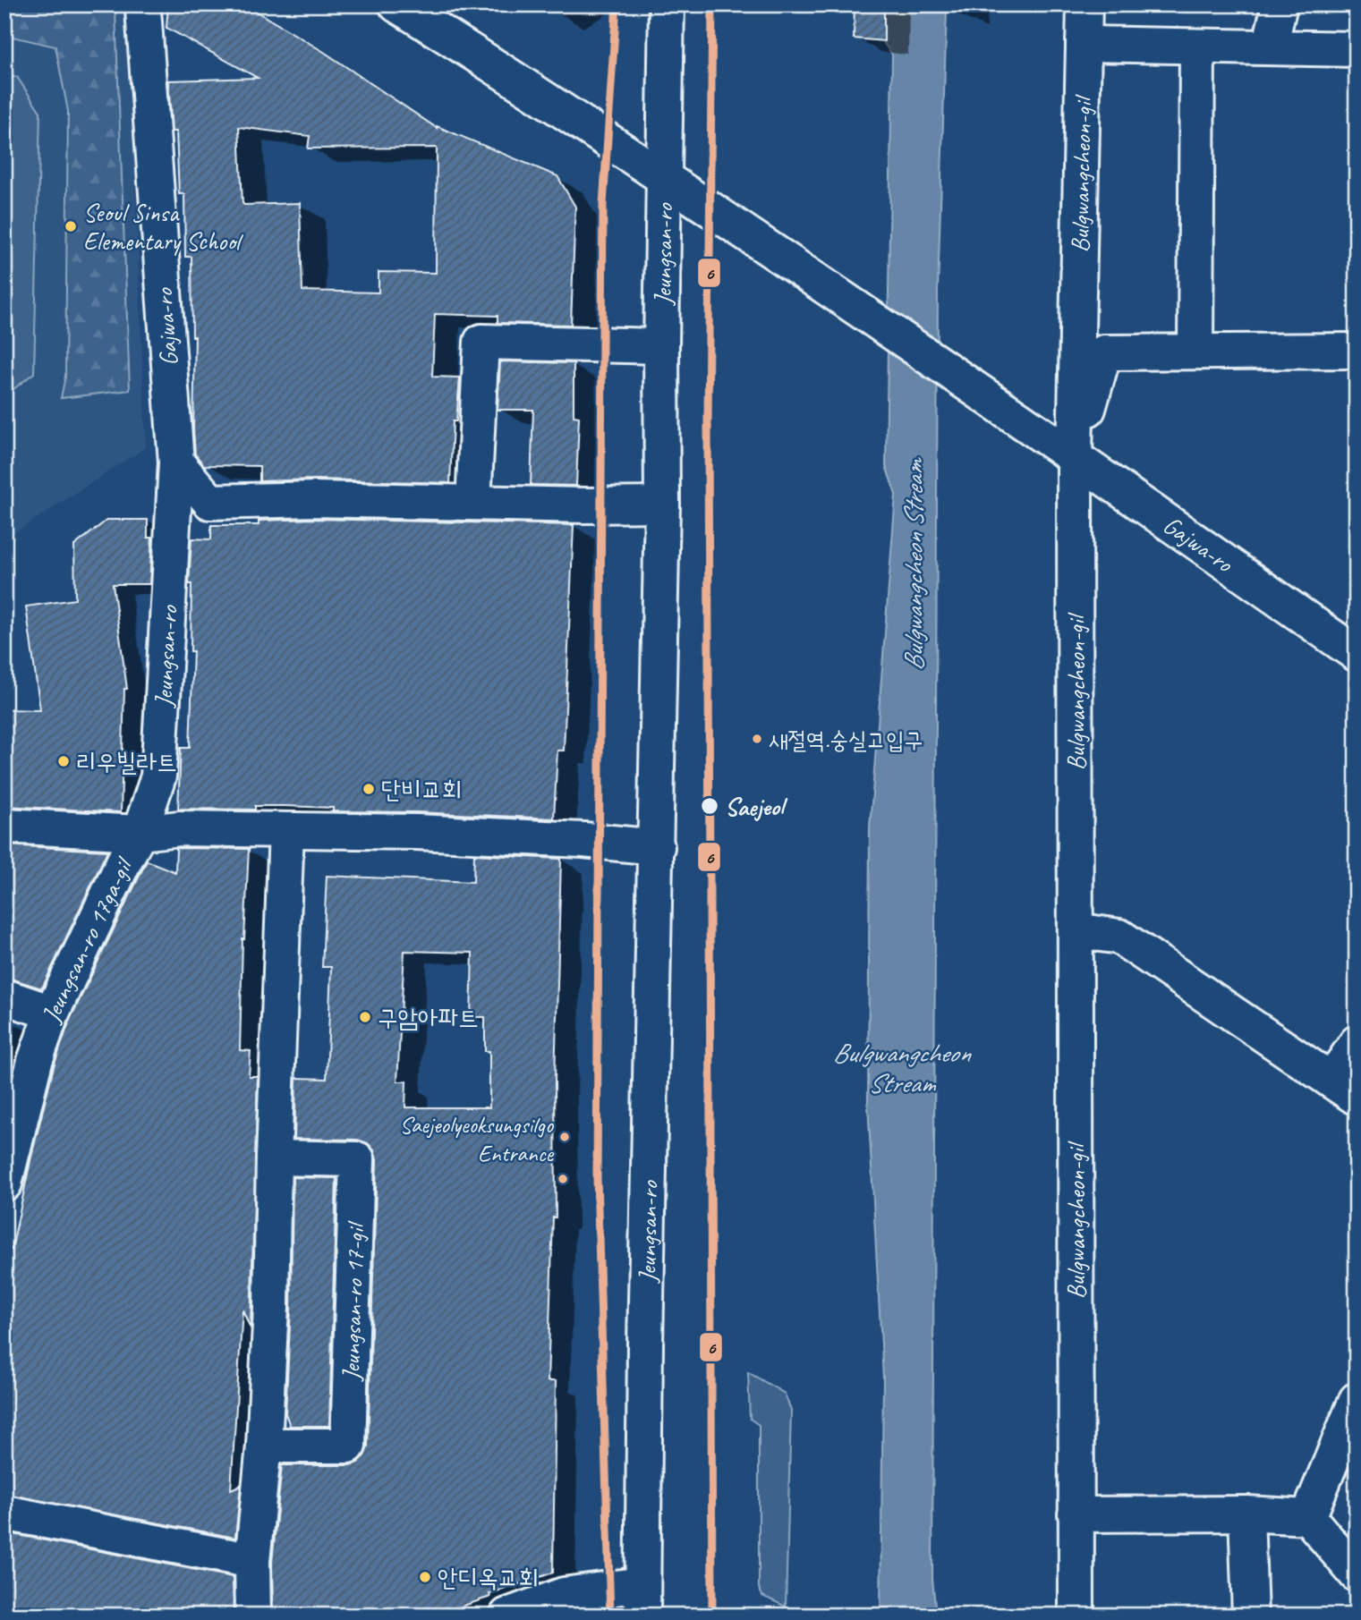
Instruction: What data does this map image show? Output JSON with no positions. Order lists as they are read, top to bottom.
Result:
{
  "streets": {
    "street": [
      "Bulgwangcheon-gil",
      "Jeungsan-ro",
      "Gajwa-ro",
      "Jeungsan-ro 17ga-gil",
      "Jeungsan-ro 17-gil"
    ]
  },
  "crossings": [
    ["Bulgwangcheon-gil", "Gajwa-ro"],
    ["Jeungsan-ro", "Gajwa-ro"],
    ["Jeungsan-ro", "Jeungsan-ro 17ga-gil"]
  ],
  "water": ["Bulgwangcheon Stream"],
  "places": [
    "Seoul Sinsa Elementary School",
    "새절역.숭실고입구",
    "리우빌라트",
    "단비교회",
    "Saejeol",
    "구암아파트",
    "Saejeolyeoksungsilgo Entrance",
    "안디옥교회"
  ],
  "lines": ["transit line 6"]
}
